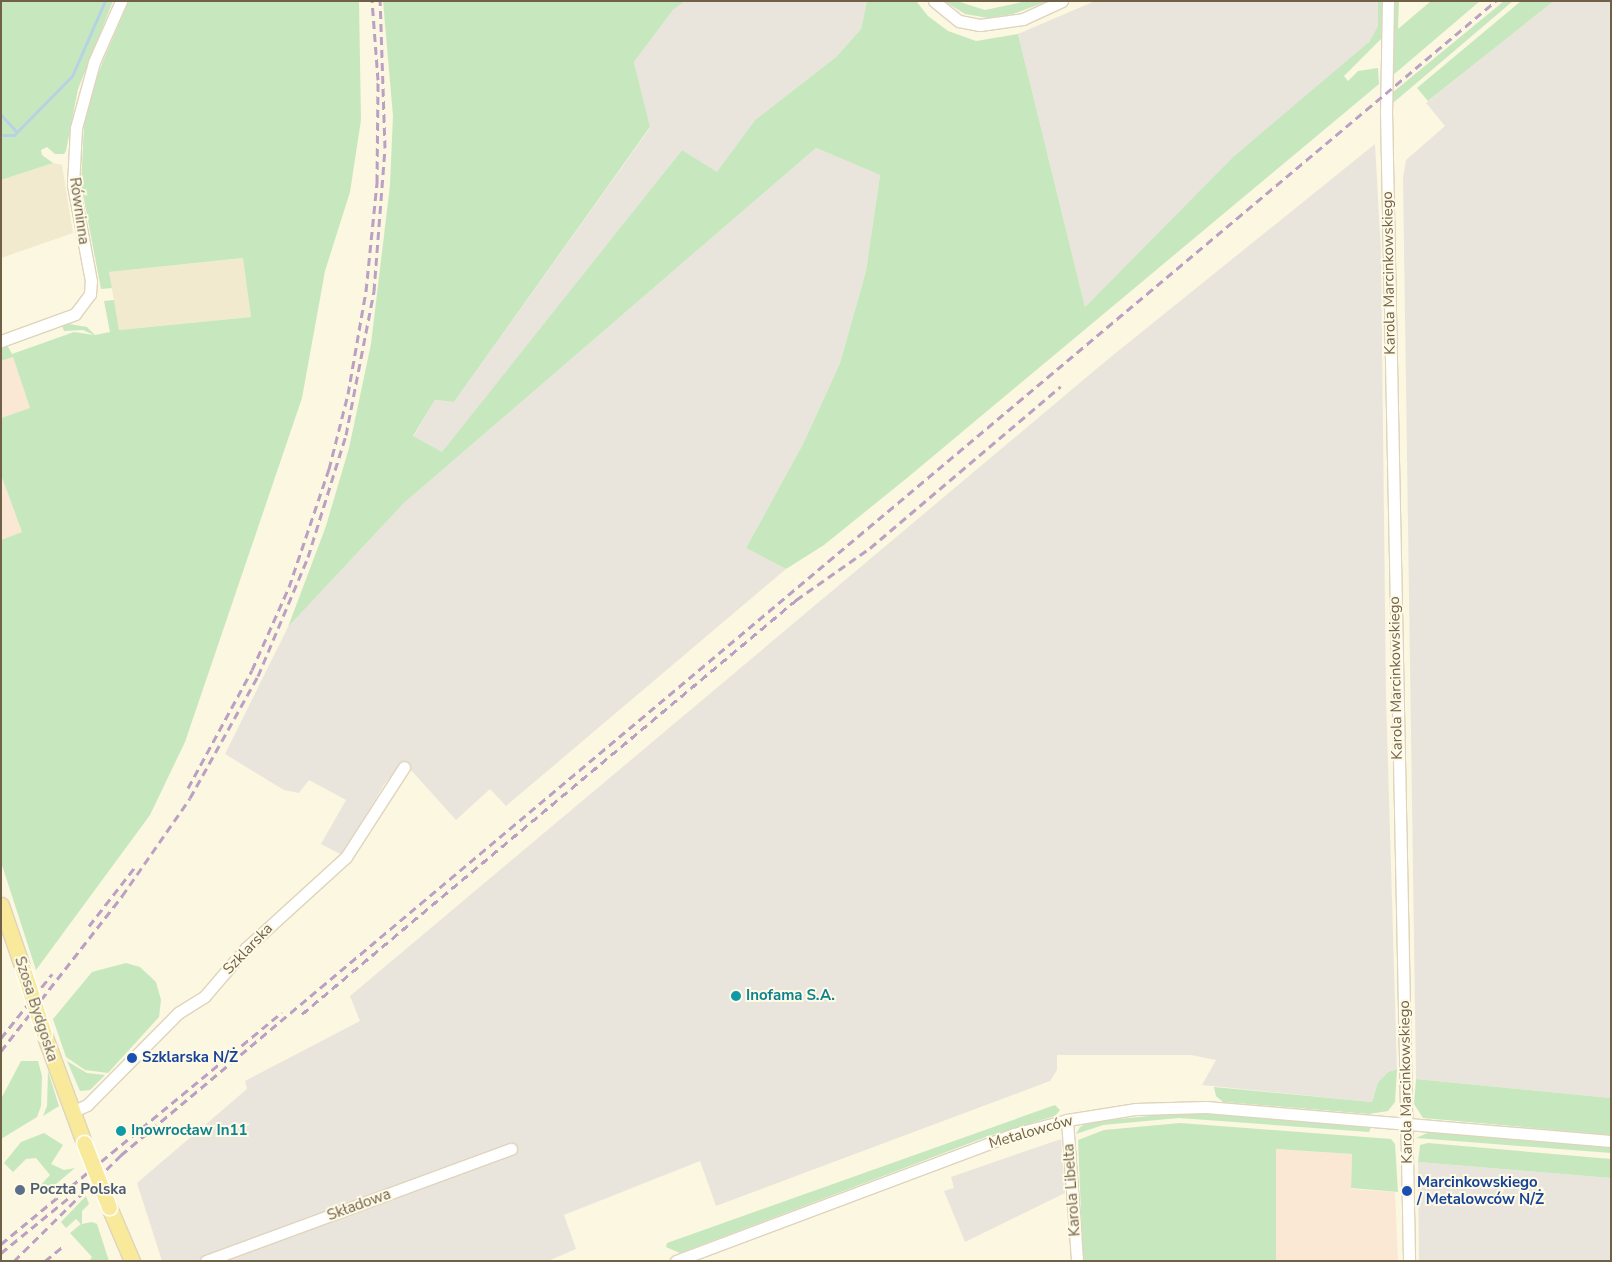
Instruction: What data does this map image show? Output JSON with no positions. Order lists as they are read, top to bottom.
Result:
{
  "streets": {
    "main road": ["Szosa Bydgoska"],
    "street": [
      "Równinna",
      "Karola Marcinkowskiego",
      "Szklarska",
      "Metalowców",
      "Karola Libelta",
      "Składowa"
    ]
  },
  "crossings": [
    ["Karola Marcinkowskiego", "Metalowców"],
    ["Szklarska", "Szosa Bydgoska"],
    ["Metalowców", "Karola Libelta"]
  ],
  "places": [
    "Inofama S.A.",
    "Szklarska N/Ż",
    "Inowrocław In11",
    "Poczta Polska",
    "Marcinkowskiego / Metalowców N/Ż"
  ]
}
